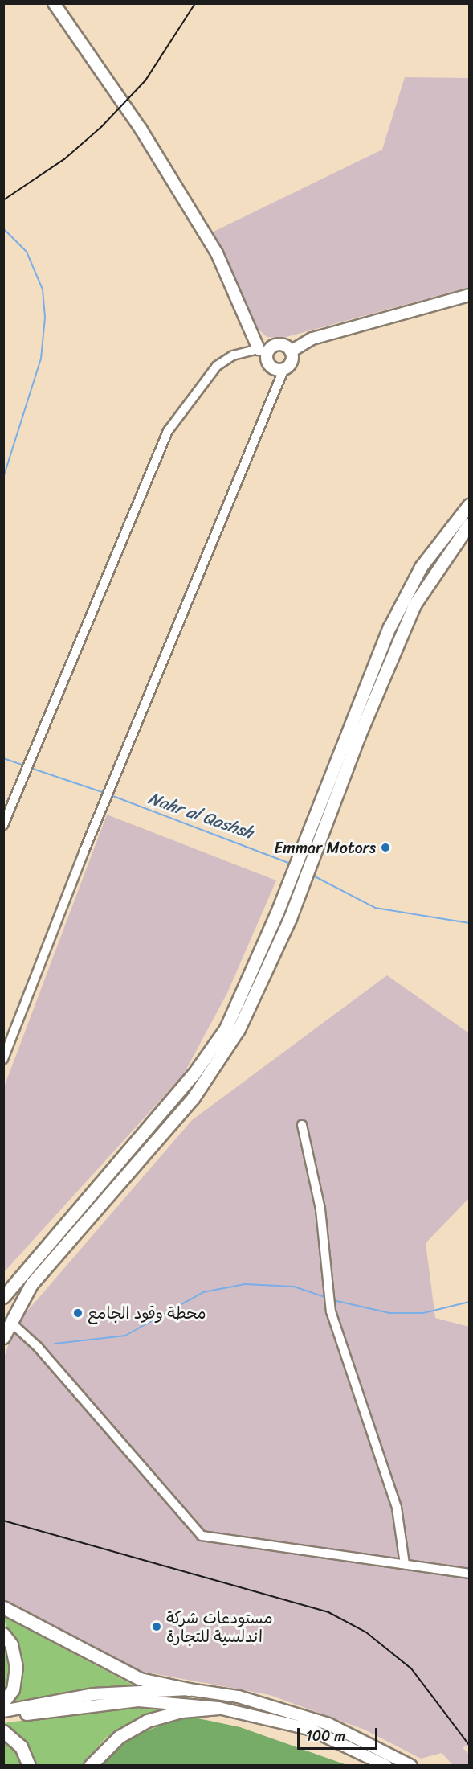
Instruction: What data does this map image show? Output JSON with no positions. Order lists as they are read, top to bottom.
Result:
{
  "water": ["Nahr al Qashsh"],
  "places": ["Emmar Motors", "محطة وقود الجامع", "مستودعات شركة اندلسية للتجارة"],
  "scale_bar": "100 m"
}
